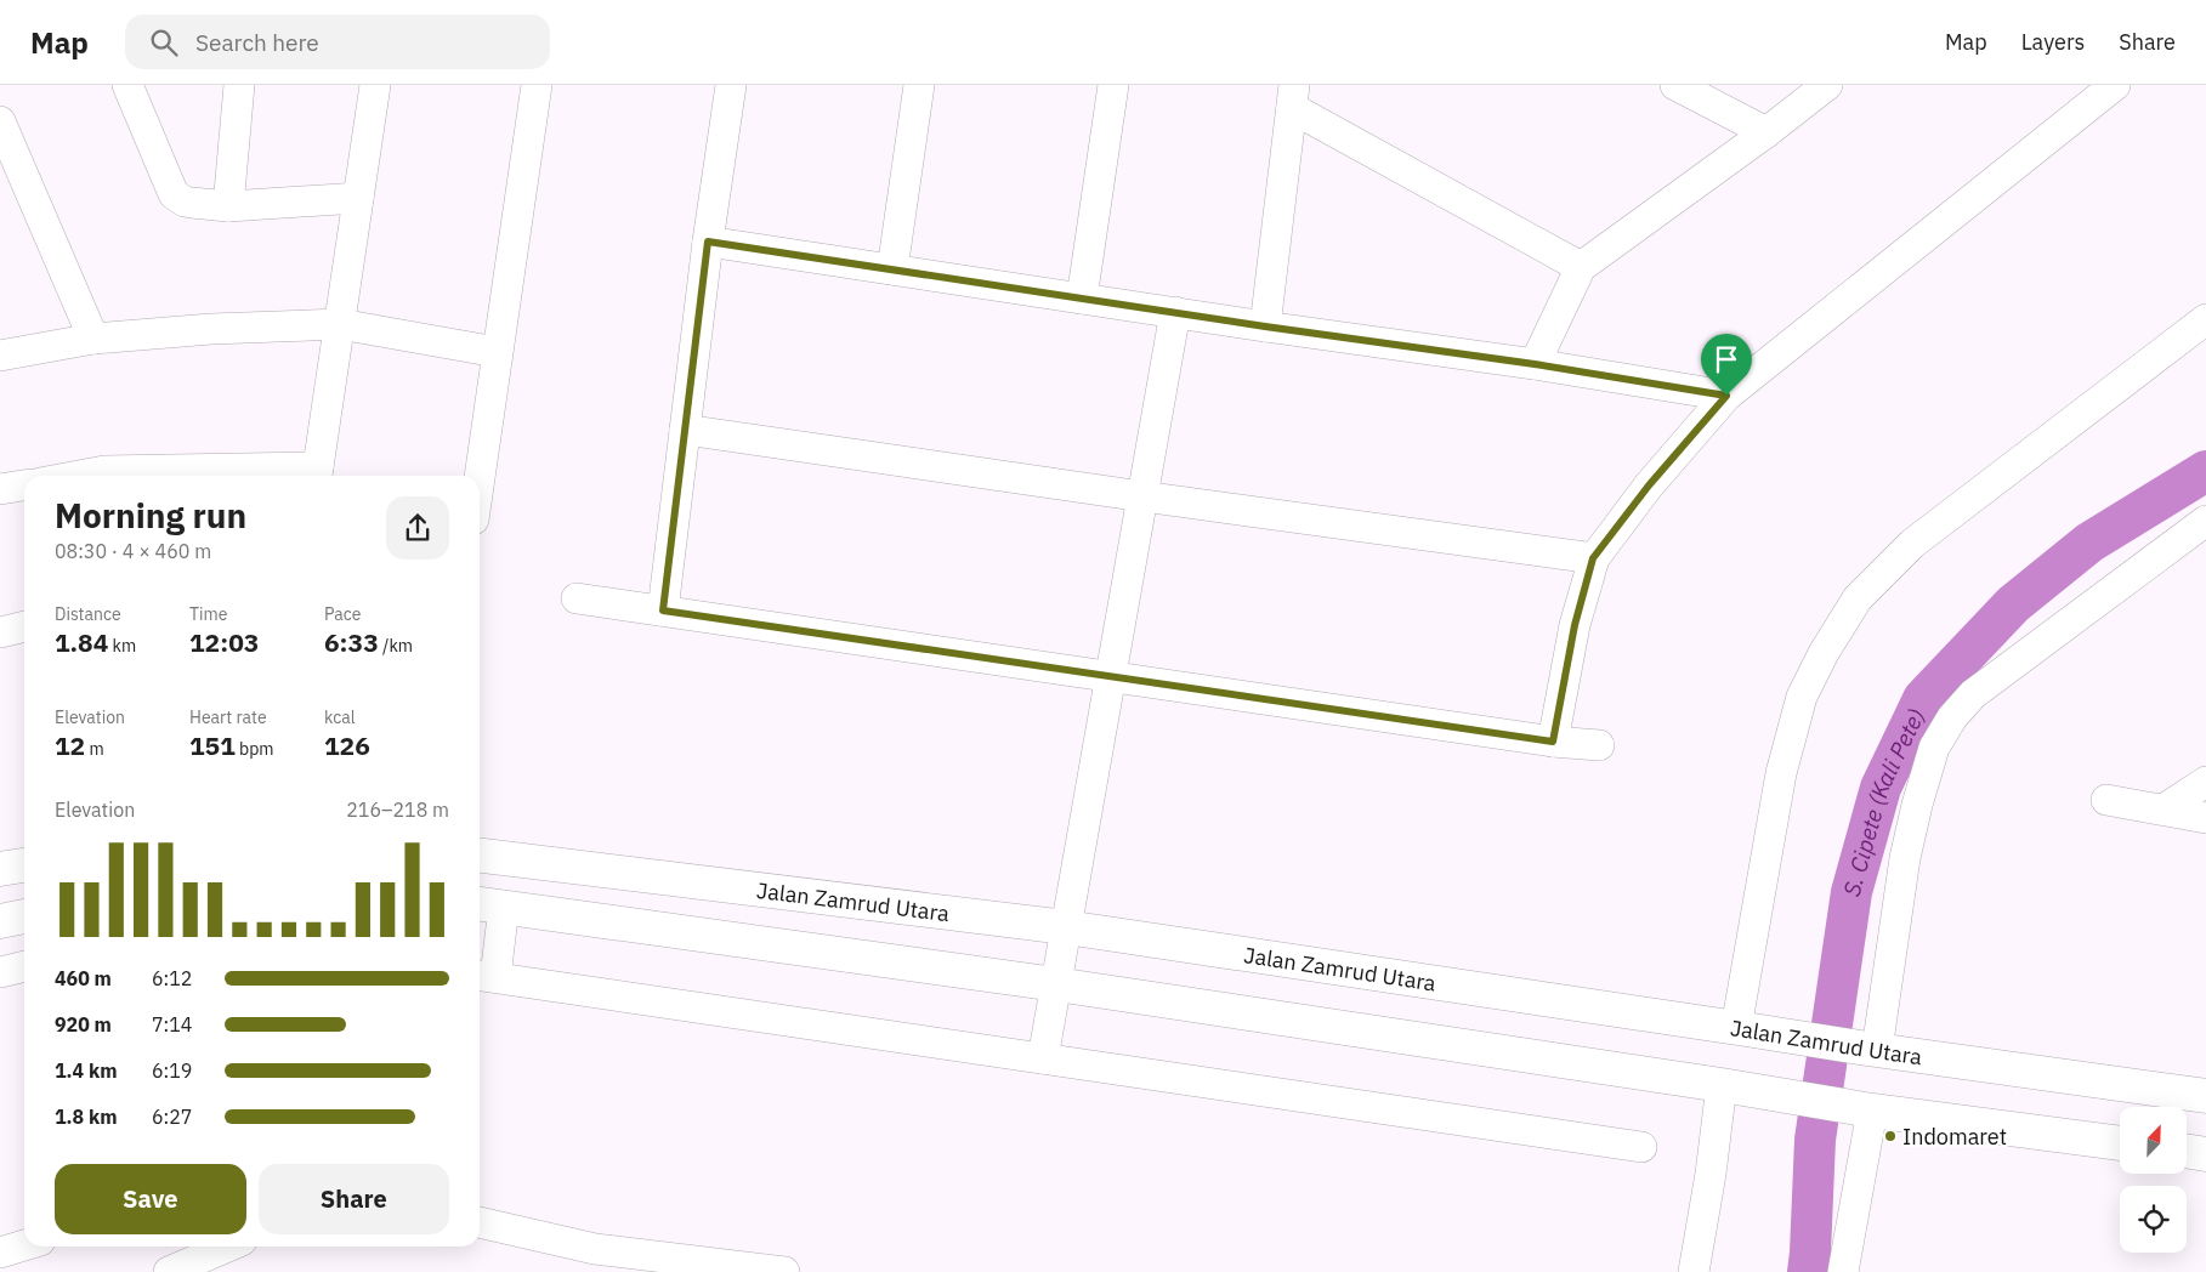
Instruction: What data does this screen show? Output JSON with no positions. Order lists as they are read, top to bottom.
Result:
{
  "streets": {
    "street": ["Jalan Zamrud Utara"]
  },
  "water": ["S. Cipete (Kali Pete)"],
  "places": ["Indomaret"],
  "north": "top right",
  "page": {
    "header": "Map",
    "search": "Search here",
    "nav": ["Map", "Layers", "Share"],
    "heading": ["Morning run", "08:30 · 4 × 460 m"],
    "stats": [
      ["Distance", "1.84 km"],
      ["Time", "12:03"],
      ["Pace", "6:33 /km"],
      ["Elevation", "12 m"],
      ["Heart rate", "151 bpm"],
      ["kcal", "126"]
    ],
    "chart": ["Elevation", "216–218 m"],
    "list": [
      {
        "name": "460 m",
        "note": "6:12"
      },
      {
        "name": "920 m",
        "note": "7:14"
      },
      {
        "name": "1.4 km",
        "note": "6:19"
      },
      {
        "name": "1.8 km",
        "note": "6:27"
      }
    ],
    "buttons": ["Save", "Share"]
  }
}
